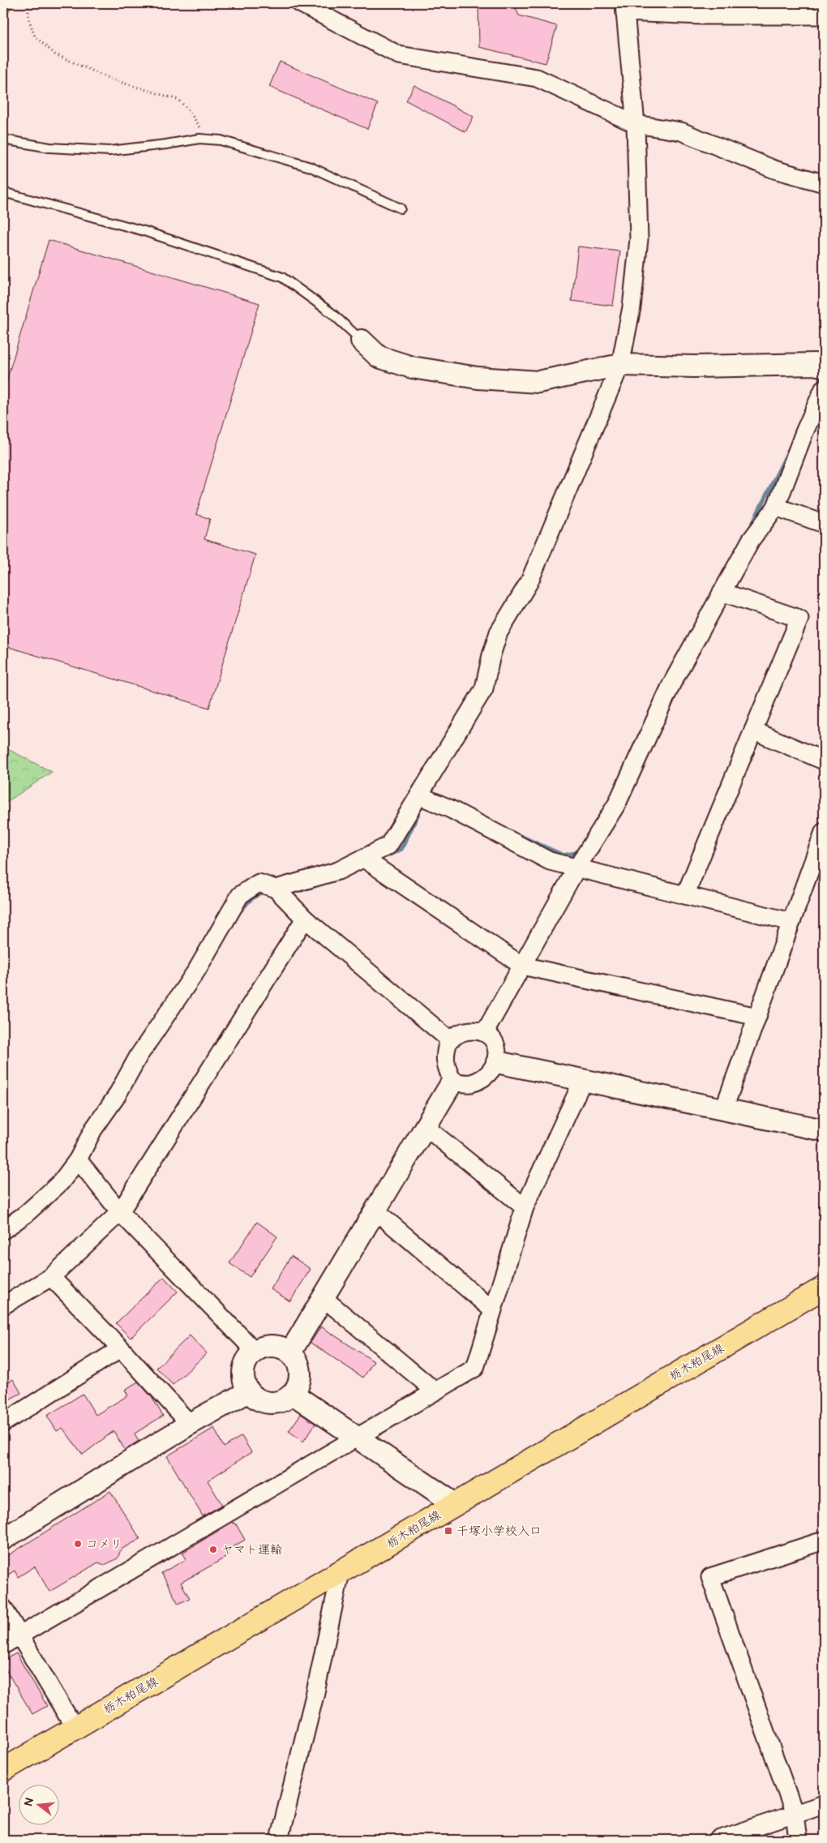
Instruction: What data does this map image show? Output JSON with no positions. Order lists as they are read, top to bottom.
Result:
{
  "streets": {
    "main road": ["栃木粕尾線"]
  },
  "places": {
    "transit": ["千塚小学校入口"],
    "other": ["コメリ", "ヤマト運輸"]
  },
  "north": "left"
}
